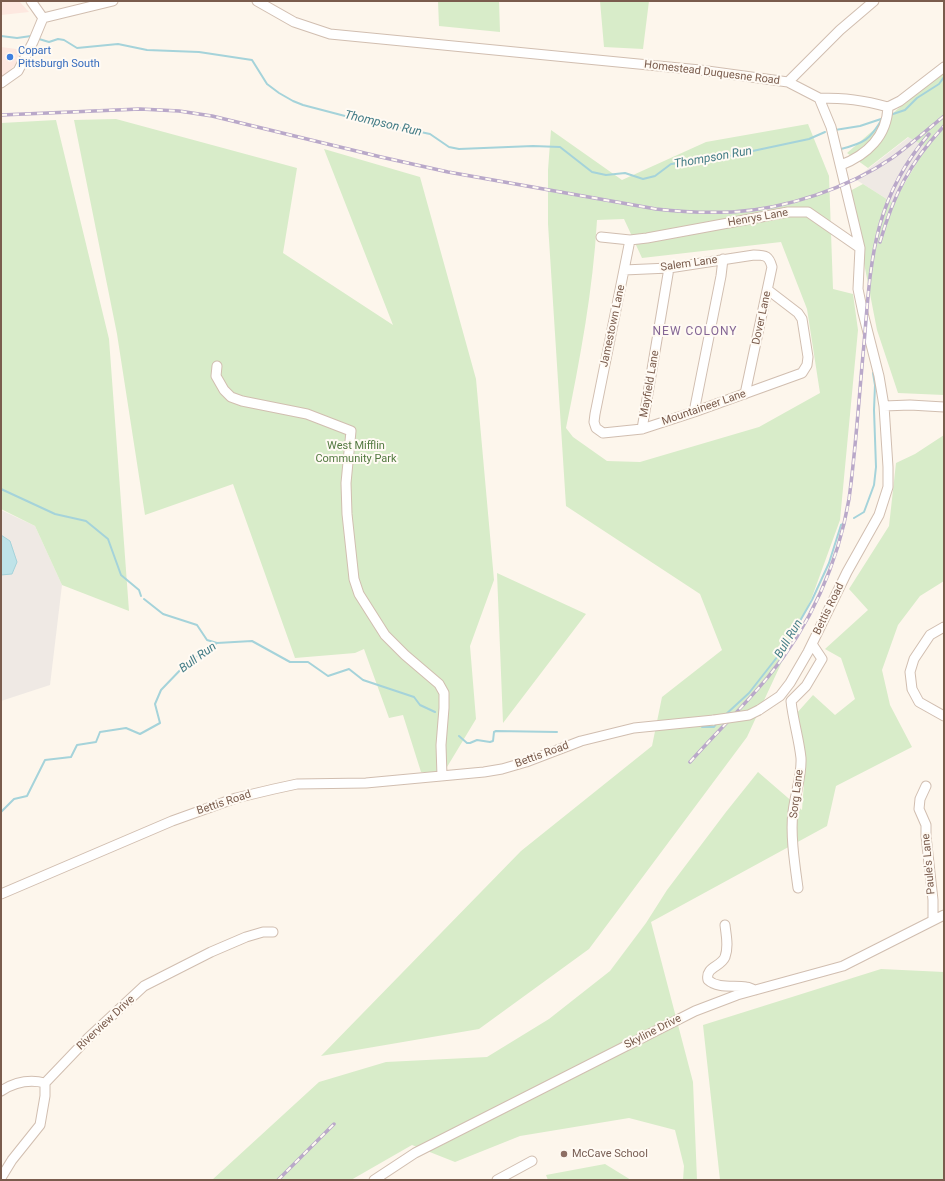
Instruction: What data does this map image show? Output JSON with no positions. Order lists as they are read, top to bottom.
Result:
{
  "streets": {
    "street": [
      "Homestead Duquesne Road",
      "Henrys Lane",
      "Salem Lane",
      "Dover Lane",
      "Jamestown Lane",
      "Mayfield Lane",
      "Mountaineer Lane",
      "Bettis Road",
      "Sorg Lane",
      "Paule's Lane",
      "Riverview Drive",
      "Skyline Drive"
    ]
  },
  "crossings": [
    ["Henrys Lane", "Jamestown Lane"],
    ["Salem Lane", "Dover Lane"],
    ["Salem Lane", "Jamestown Lane"],
    ["Salem Lane", "Mayfield Lane"],
    ["Dover Lane", "Mountaineer Lane"],
    ["Jamestown Lane", "Mountaineer Lane"],
    ["Mayfield Lane", "Mountaineer Lane"],
    ["Bettis Road", "Sorg Lane"],
    ["Paule's Lane", "Skyline Drive"]
  ],
  "districts": ["NEW COLONY"],
  "water": ["Thompson Run", "Bull Run"],
  "parks": ["West Mifflin Community Park"],
  "places": ["Copart Pittsburgh South", "McCave School"]
}
